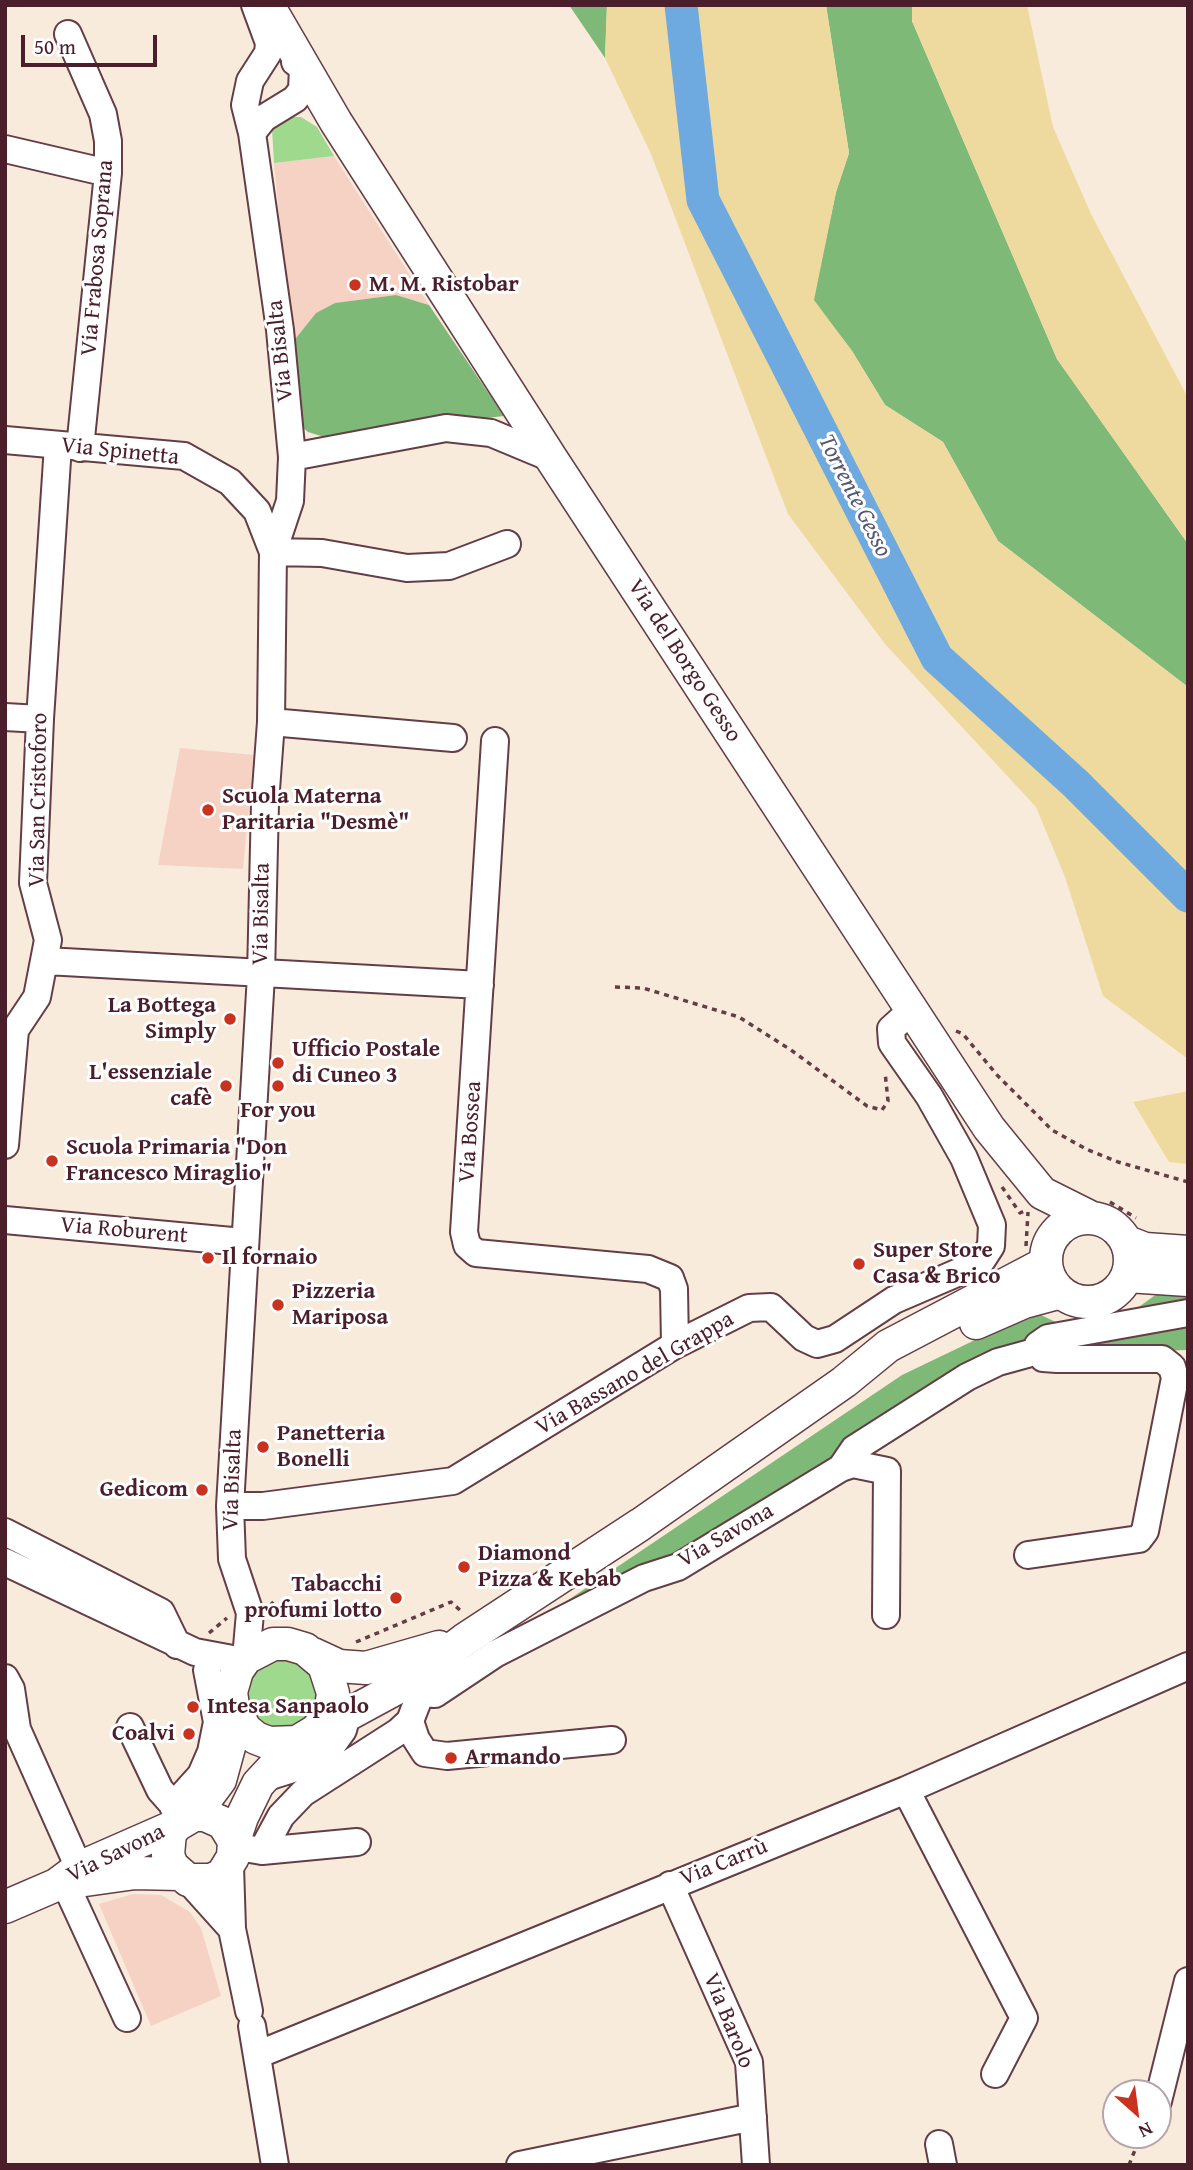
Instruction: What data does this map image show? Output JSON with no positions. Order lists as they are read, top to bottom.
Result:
{
  "streets": {
    "main road": ["Via del Borgo Gesso", "Via Savona"],
    "street": [
      "Via Frabosa Soprana",
      "Via Bisalta",
      "Via Spinetta",
      "Via San Cristoforo",
      "Via Bossea",
      "Via Roburent",
      "Via Bassano del Grappa",
      "Via Carrù",
      "Via Barolo"
    ]
  },
  "crossings": [
    ["Via Frabosa Soprana", "Via Spinetta"],
    ["Via Frabosa Soprana", "Via San Cristoforo"],
    ["Via Bisalta", "Via Spinetta"],
    ["Via Bisalta", "Via Roburent"],
    ["Via Bisalta", "Via Bassano del Grappa"],
    ["Via Bisalta", "Via Savona"],
    ["Via Spinetta", "Via San Cristoforo"],
    ["Via del Borgo Gesso", "Via Savona"],
    ["Via Bossea", "Via Bassano del Grappa"],
    ["Via Carrù", "Via Barolo"]
  ],
  "water": ["Torrente Gesso"],
  "places": [
    "M. M. Ristobar",
    "Scuola Materna Paritaria \"Desmè\"",
    "La Bottega Simply",
    "Ufficio Postale di Cuneo 3",
    "L'essenziale cafè",
    "For you",
    "Scuola Primaria \"Don Francesco Miraglio\"",
    "Il fornaio",
    "Super Store Casa & Brico",
    "Pizzeria Mariposa",
    "Panetteria Bonelli",
    "Gedicom",
    "Diamond Pizza & Kebab",
    "Tabacchi profumi lotto",
    "Intesa Sanpaolo",
    "Coalvi",
    "Armando"
  ],
  "scale_bar": "50 m",
  "north": "bottom right"
}
